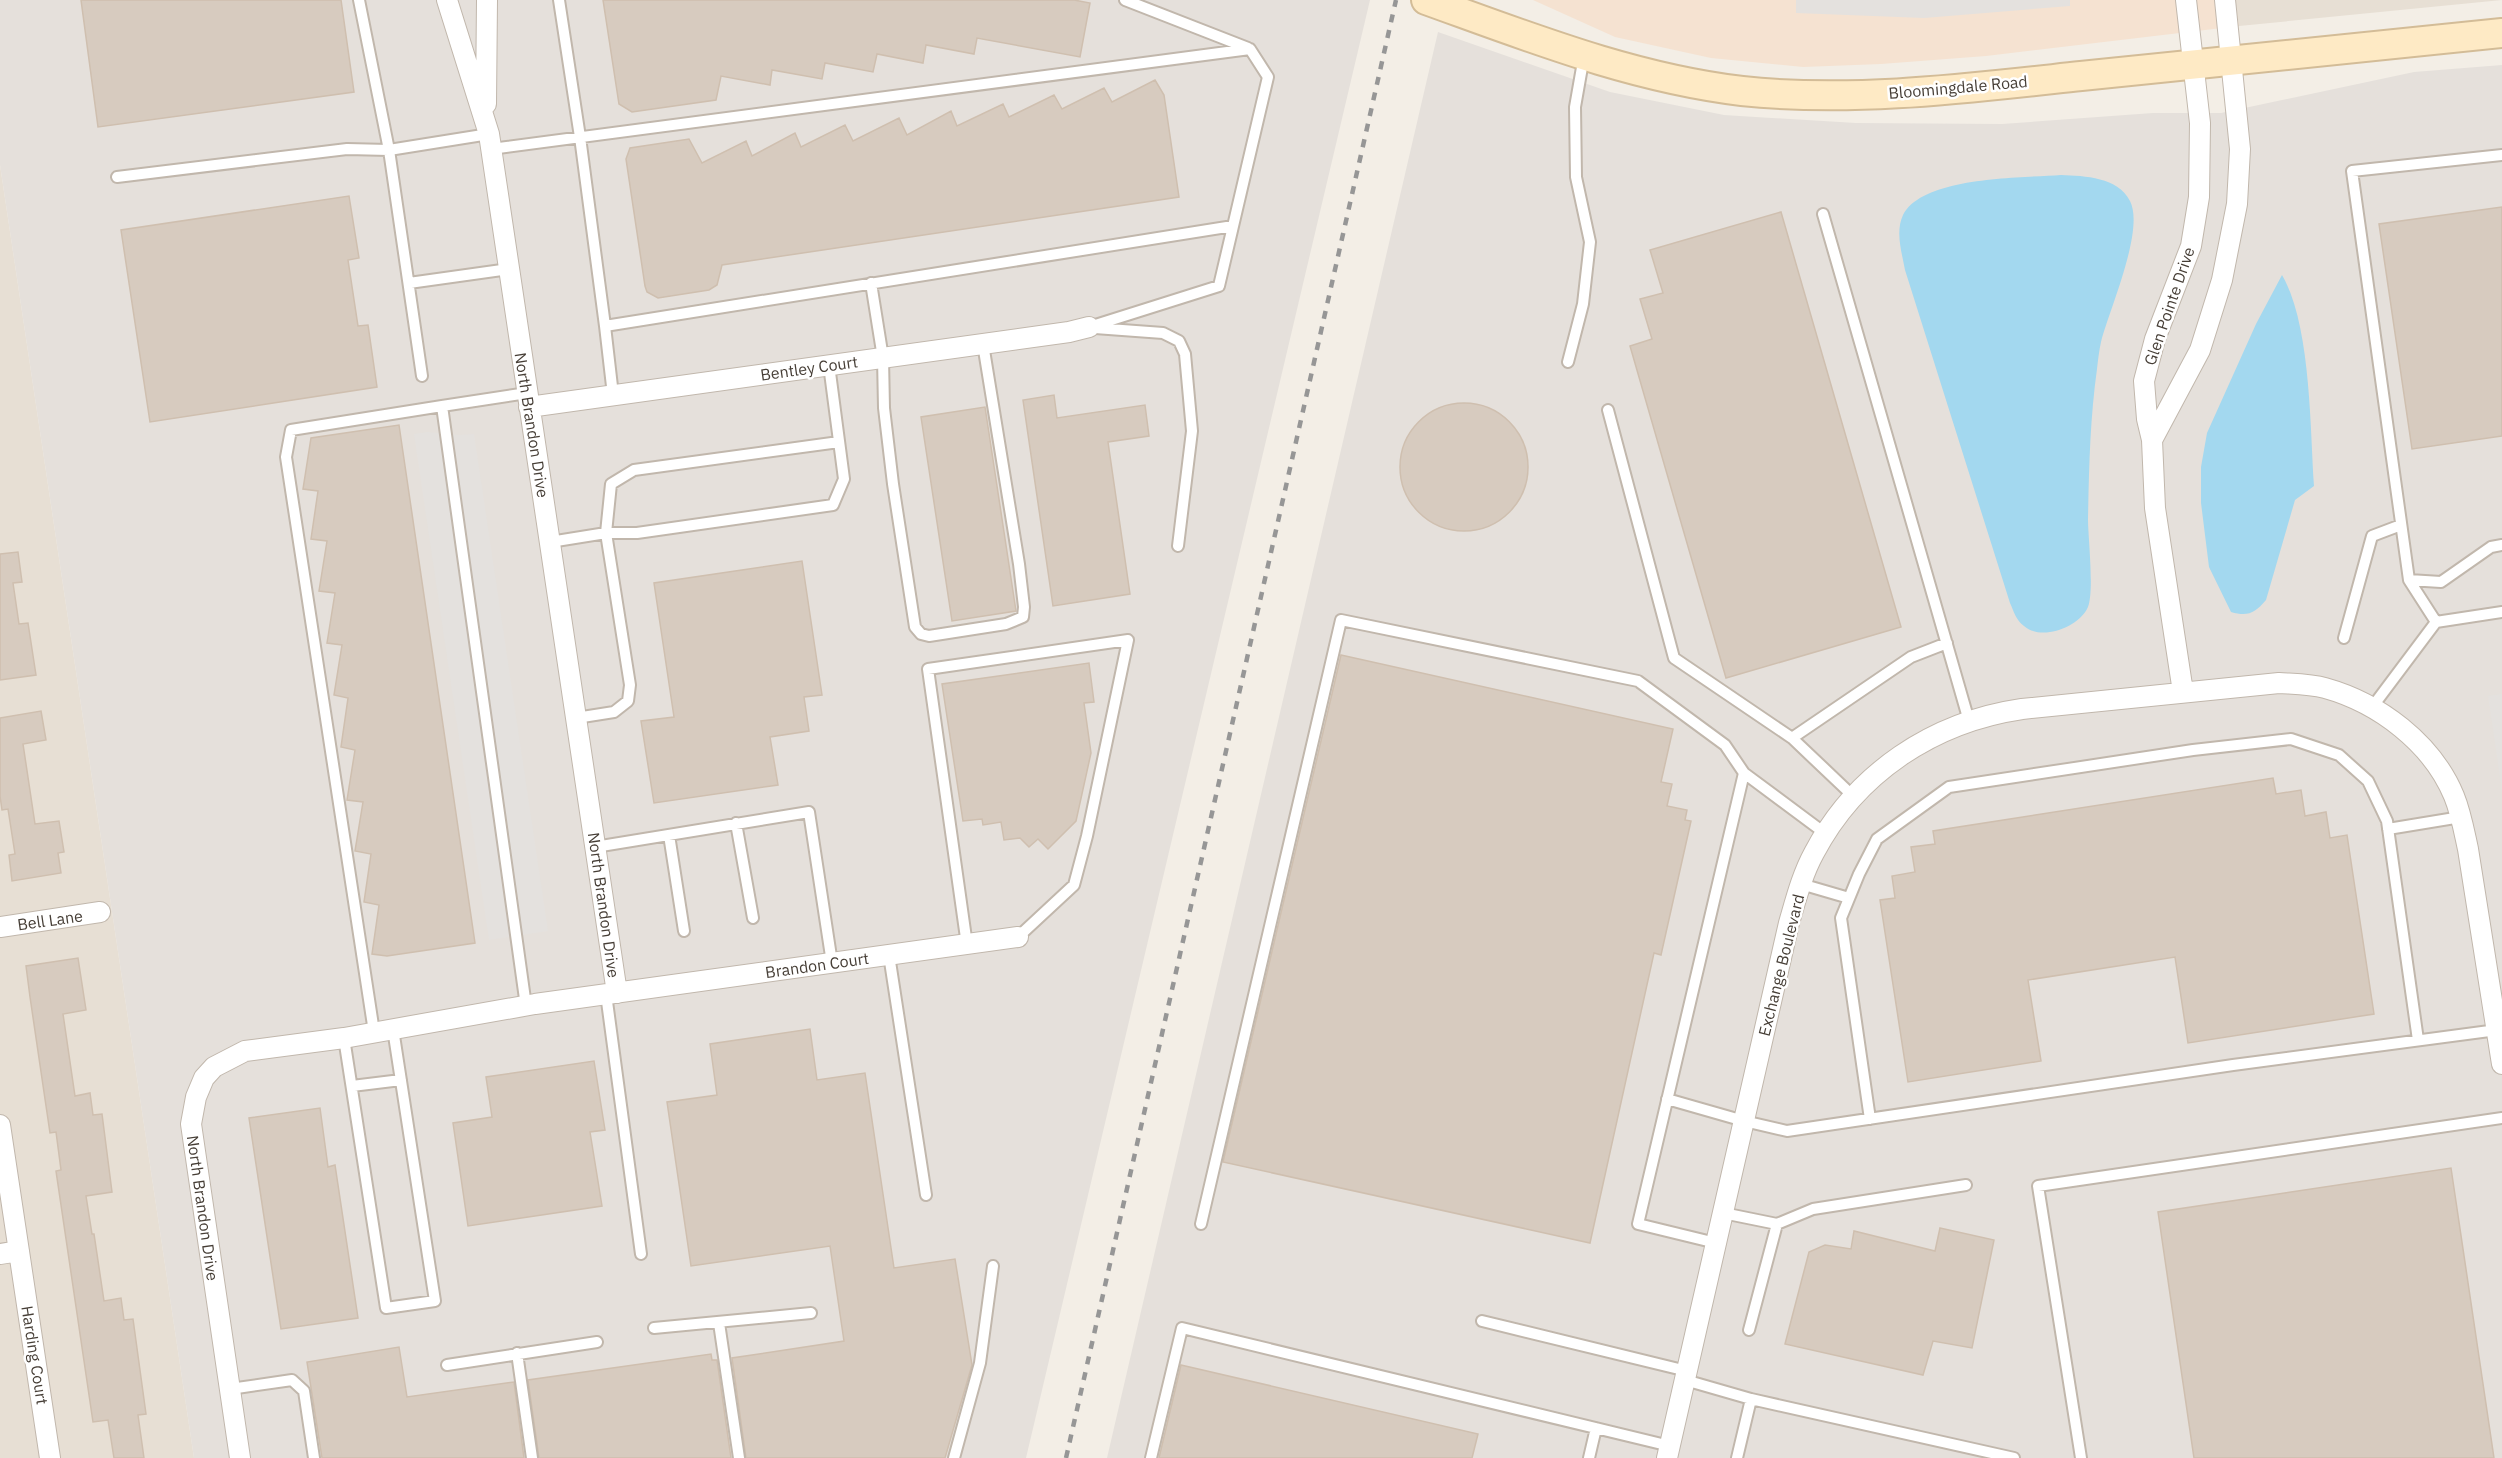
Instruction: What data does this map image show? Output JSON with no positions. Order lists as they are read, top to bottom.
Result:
{
  "streets": {
    "main road": ["Bloomingdale Road"],
    "street": [
      "Glen Pointe Drive",
      "Bentley Court",
      "North Brandon Drive",
      "Bell Lane",
      "Brandon Court",
      "Exchange Boulevard",
      "Harding Court"
    ]
  },
  "crossings": [
    ["Bloomingdale Road", "Glen Pointe Drive"],
    ["Glen Pointe Drive", "Exchange Boulevard"],
    ["Bentley Court", "North Brandon Drive"],
    ["North Brandon Drive", "Brandon Court"]
  ]
}
